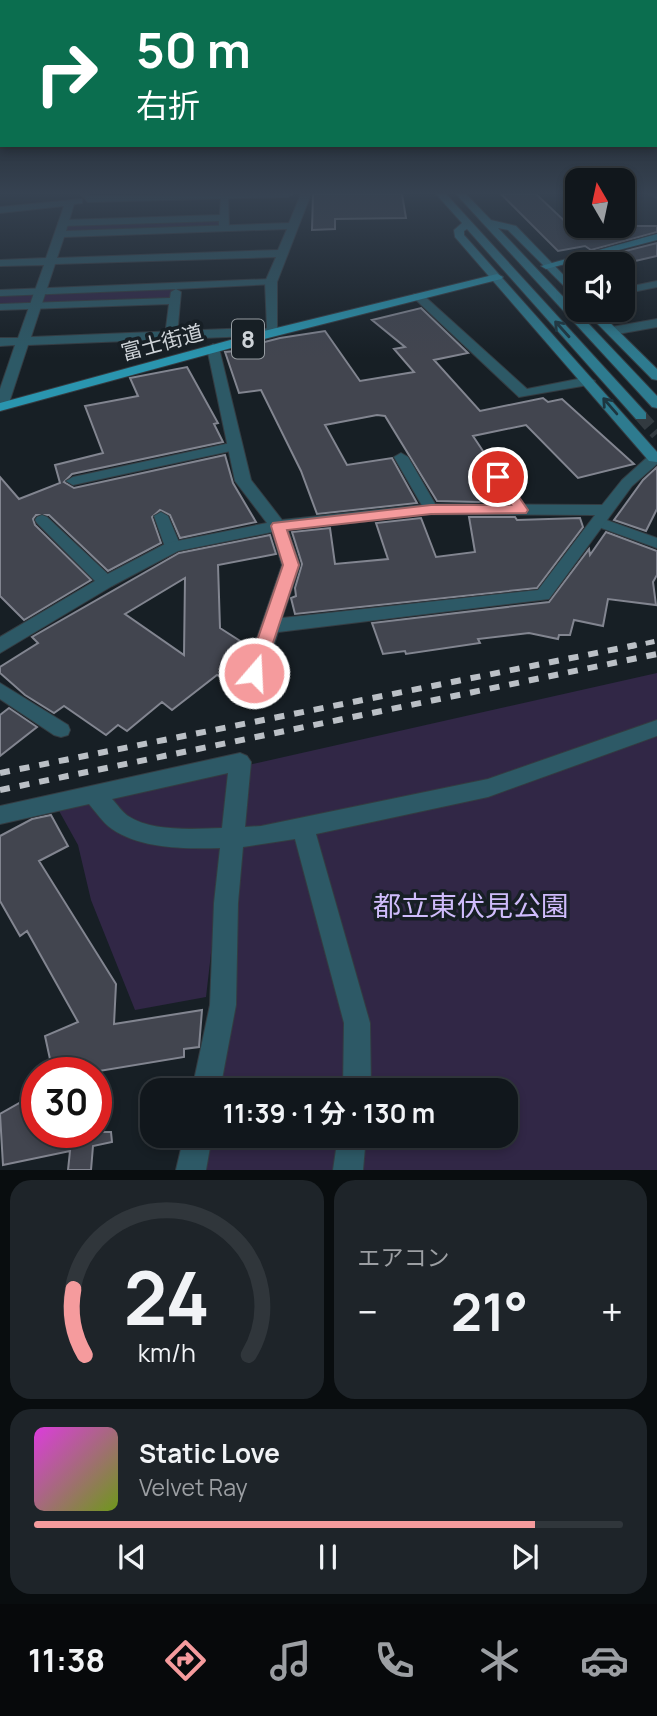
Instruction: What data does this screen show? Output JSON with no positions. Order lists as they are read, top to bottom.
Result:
{
  "streets": {
    "main road": ["8", "富士街道"]
  },
  "parks": ["都立東伏見公園"],
  "north": "top",
  "page": {
    "turn": ["50 m", "右折"],
    "limit": "30",
    "trip": "11:39 · 1 分 · 130 m",
    "tile": "エアコン",
    "heat": ["−", "21°", "+"],
    "song": ["Static Love", "Velvet Ray"],
    "tabs": "11:38",
    "gauge": ["24", "km/h"]
  }
}
